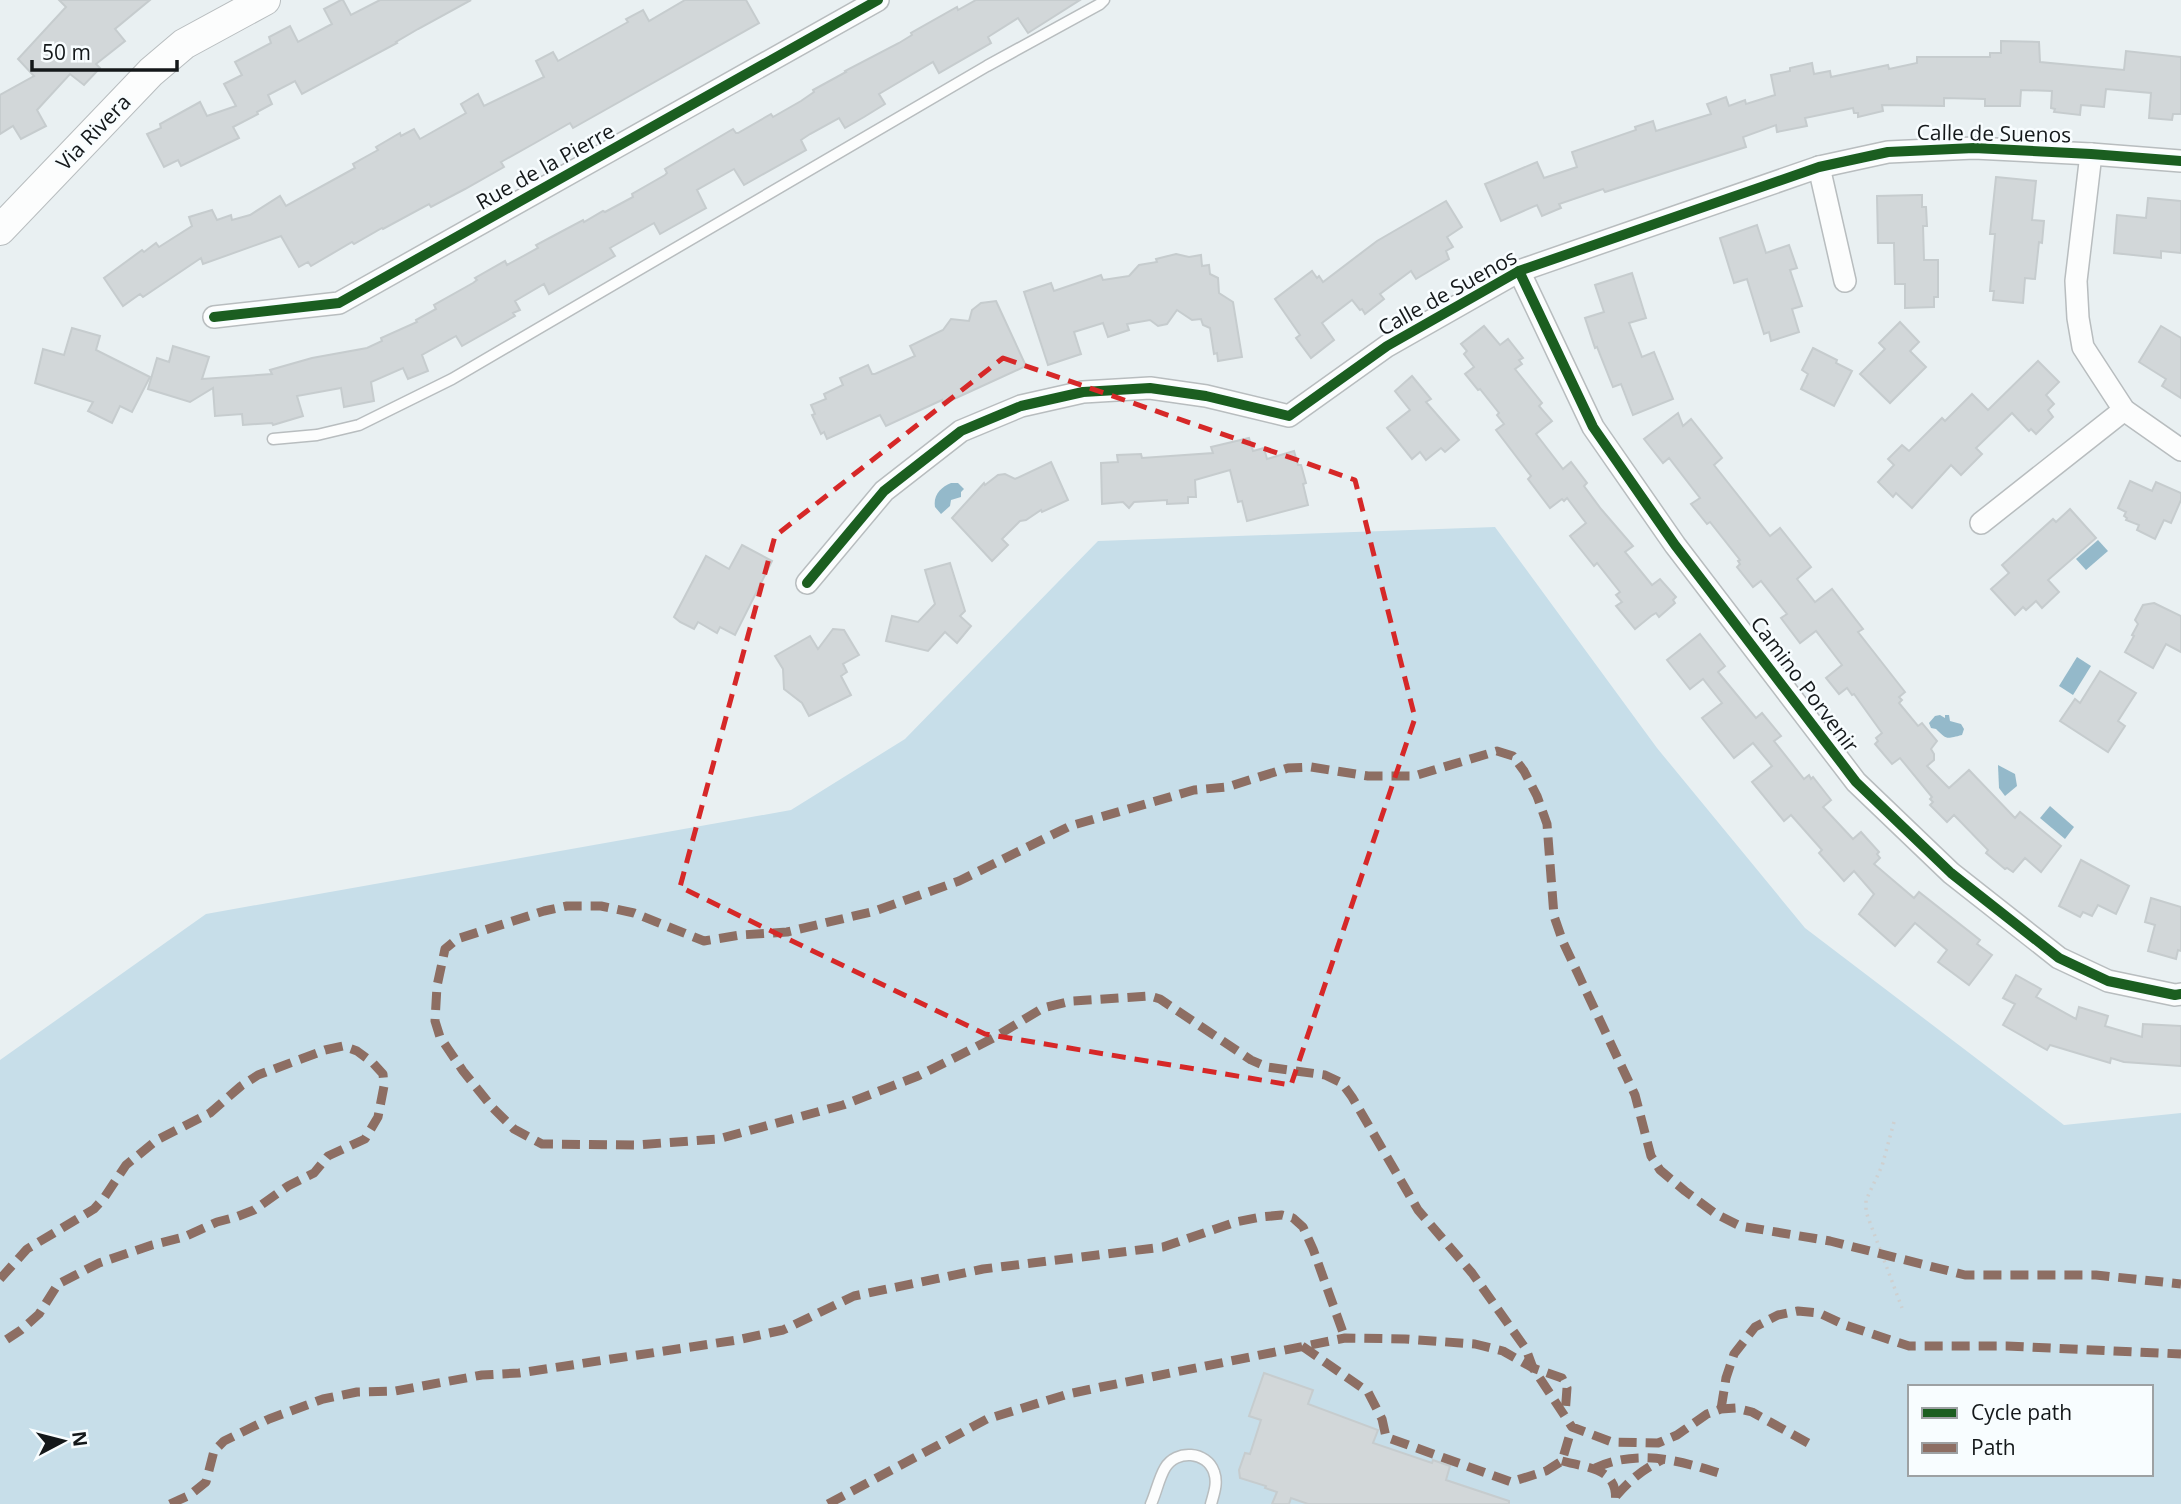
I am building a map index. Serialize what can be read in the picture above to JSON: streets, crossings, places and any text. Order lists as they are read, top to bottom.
{
  "streets": {
    "street": [
      "Via Rivera",
      "Calle de Suenos",
      "Rue de la Pierre",
      "Camino Porvenir"
    ]
  },
  "crossings": [
    ["Calle de Suenos", "Camino Porvenir"]
  ],
  "legend": ["Cycle path", "Path"],
  "scale_bar": "50 m",
  "north": "right"
}
